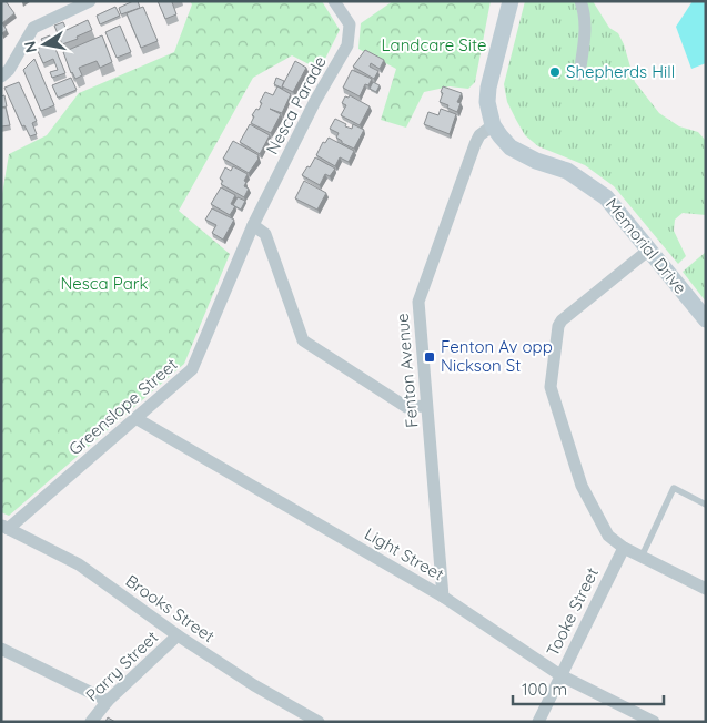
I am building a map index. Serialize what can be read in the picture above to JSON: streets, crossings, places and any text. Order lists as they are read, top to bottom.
{
  "streets": {
    "main road": ["Memorial Drive"],
    "street": [
      "Nesca Parade",
      "Fenton Avenue",
      "Greenslope Street",
      "Light Street",
      "Brooks Street",
      "Tooke Street",
      "Parry Street"
    ]
  },
  "crossings": [
    ["Nesca Parade", "Greenslope Street"],
    ["Memorial Drive", "Fenton Avenue"],
    ["Fenton Avenue", "Light Street"],
    ["Greenslope Street", "Light Street"],
    ["Greenslope Street", "Brooks Street"],
    ["Light Street", "Tooke Street"],
    ["Brooks Street", "Parry Street"]
  ],
  "parks": ["Landcare Site", "Nesca Park"],
  "places": {
    "other": ["Shepherds Hill"],
    "transit": ["Fenton Av opp Nickson St"]
  },
  "scale_bar": "100 m",
  "north": "left"
}
